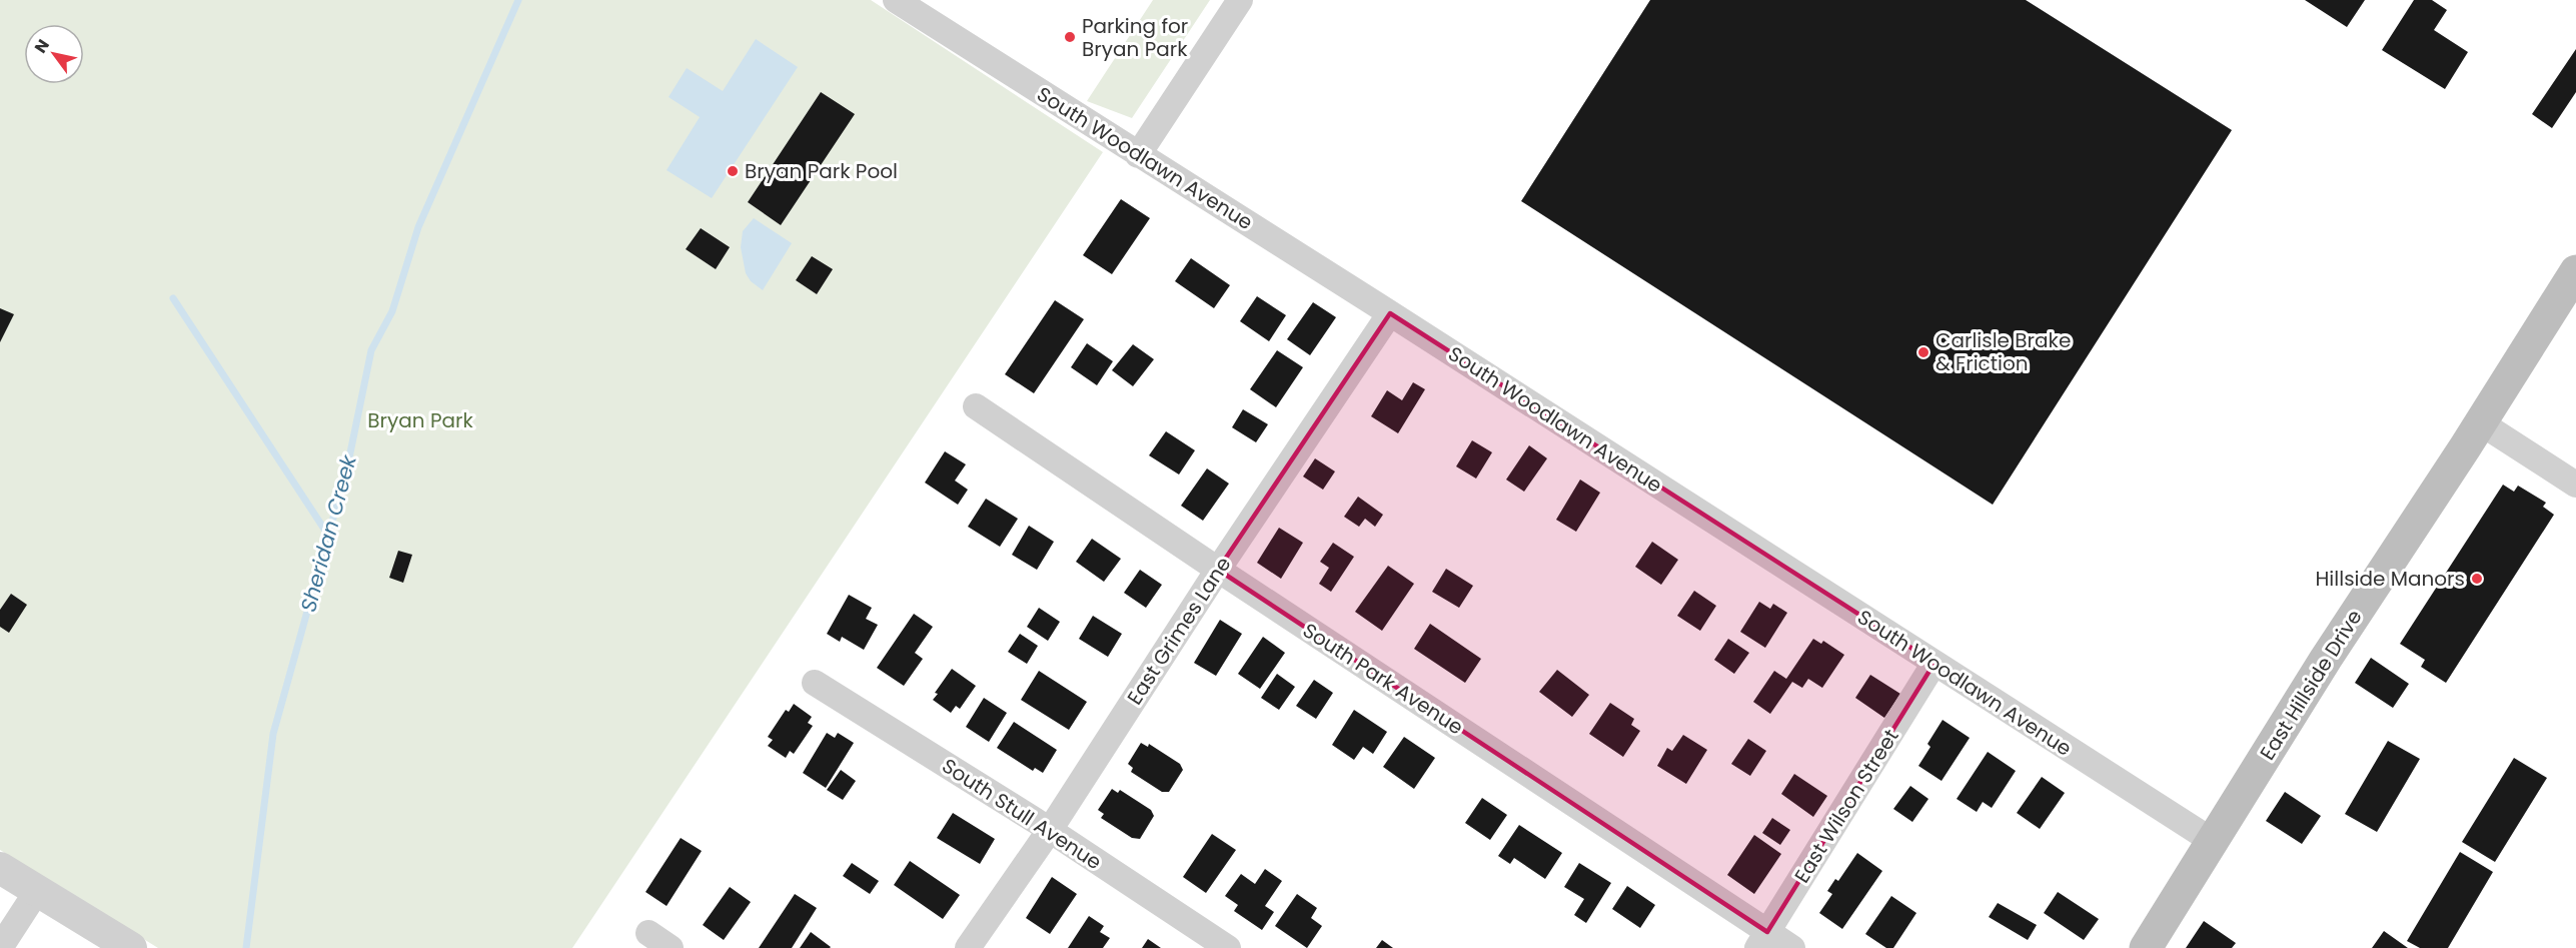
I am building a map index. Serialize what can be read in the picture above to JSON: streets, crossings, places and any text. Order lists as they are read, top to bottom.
{
  "streets": {
    "main road": ["East Hillside Drive"],
    "street": [
      "South Woodlawn Avenue",
      "East Grimes Lane",
      "South Park Avenue",
      "East Wilson Street",
      "South Stull Avenue"
    ]
  },
  "crossings": [
    ["South Woodlawn Avenue", "East Grimes Lane"],
    ["South Woodlawn Avenue", "East Hillside Drive"],
    ["South Woodlawn Avenue", "East Wilson Street"],
    ["East Grimes Lane", "South Park Avenue"],
    ["East Grimes Lane", "South Stull Avenue"],
    ["South Park Avenue", "East Wilson Street"]
  ],
  "water": ["Sheridan Creek"],
  "parks": ["Bryan Park"],
  "places": [
    "Parking for Bryan Park",
    "Bryan Park Pool",
    "Carlisle Brake & Friction",
    "Hillside Manors"
  ],
  "north": "top left"
}
